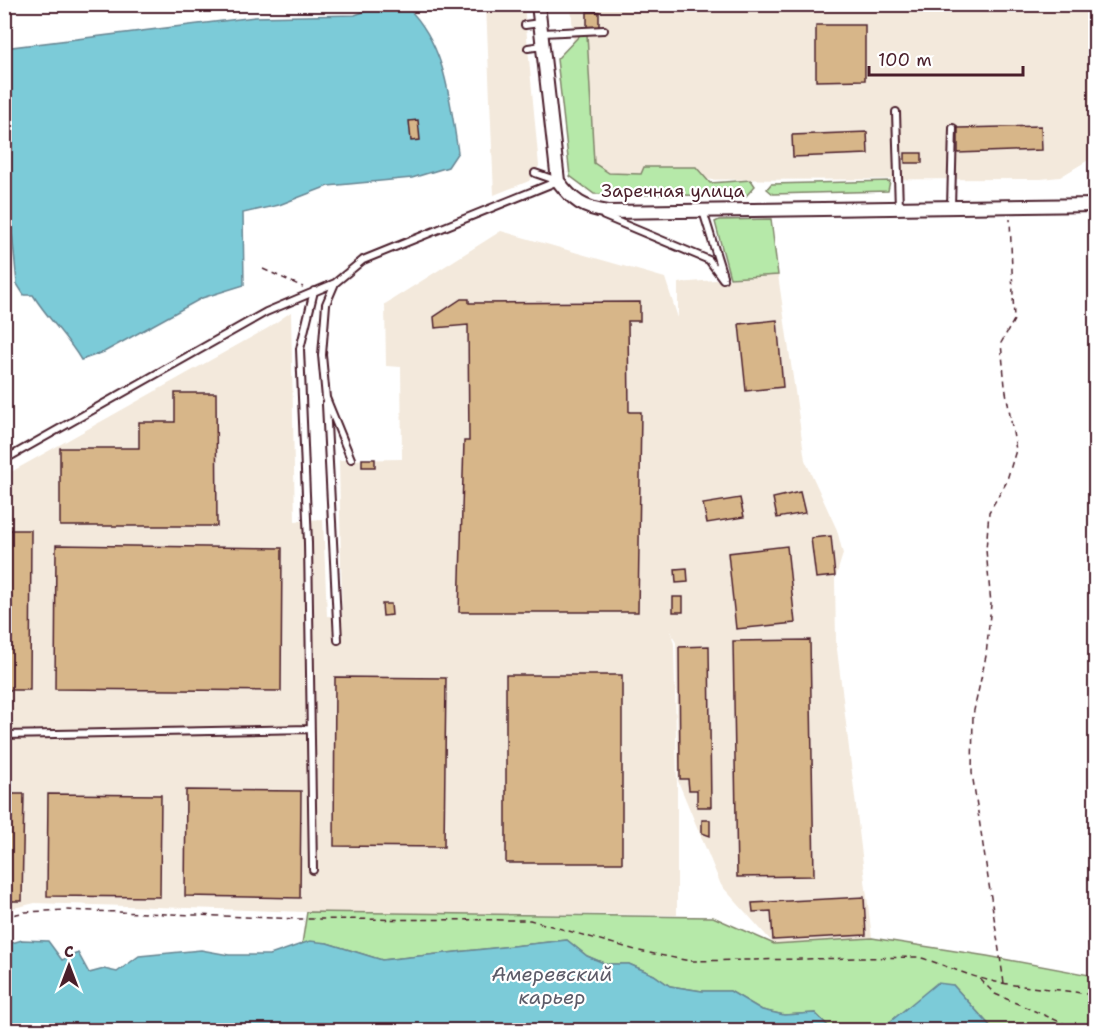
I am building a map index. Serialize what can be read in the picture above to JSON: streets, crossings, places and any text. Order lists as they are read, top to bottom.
{
  "streets": {
    "street": ["Заречная улица"]
  },
  "water": ["Амеревский карьер"],
  "scale_bar": "100 m",
  "north": "top"
}
